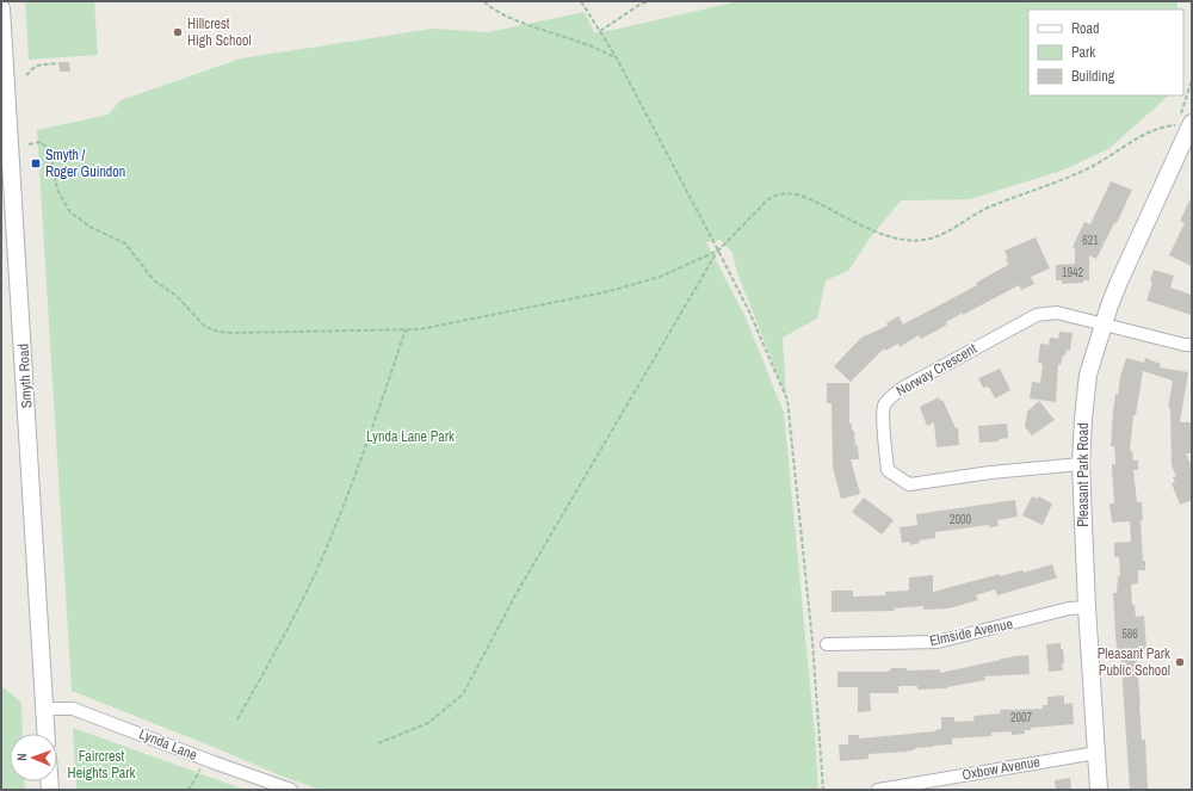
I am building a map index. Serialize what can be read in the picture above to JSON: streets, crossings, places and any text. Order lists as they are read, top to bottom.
{
  "streets": {
    "main road": ["Smyth Road", "Pleasant Park Road"],
    "street": [
      "Norway Crescent",
      "Elmside Avenue",
      "Lynda Lane",
      "Oxbow Avenue"
    ]
  },
  "crossings": [
    ["Norway Crescent", "Pleasant Park Road"],
    ["Smyth Road", "Lynda Lane"],
    ["Pleasant Park Road", "Elmside Avenue"],
    ["Pleasant Park Road", "Oxbow Avenue"]
  ],
  "parks": ["Lynda Lane Park", "Faircrest Heights Park"],
  "places": {
    "other": ["Hillcrest High School", "Pleasant Park Public School"],
    "transit": ["Smyth / Roger Guindon"]
  },
  "house_numbers": [
    "621",
    "1942",
    "2000",
    "586",
    "2007"
  ],
  "legend": ["Road", "Park", "Building"],
  "north": "left"
}
